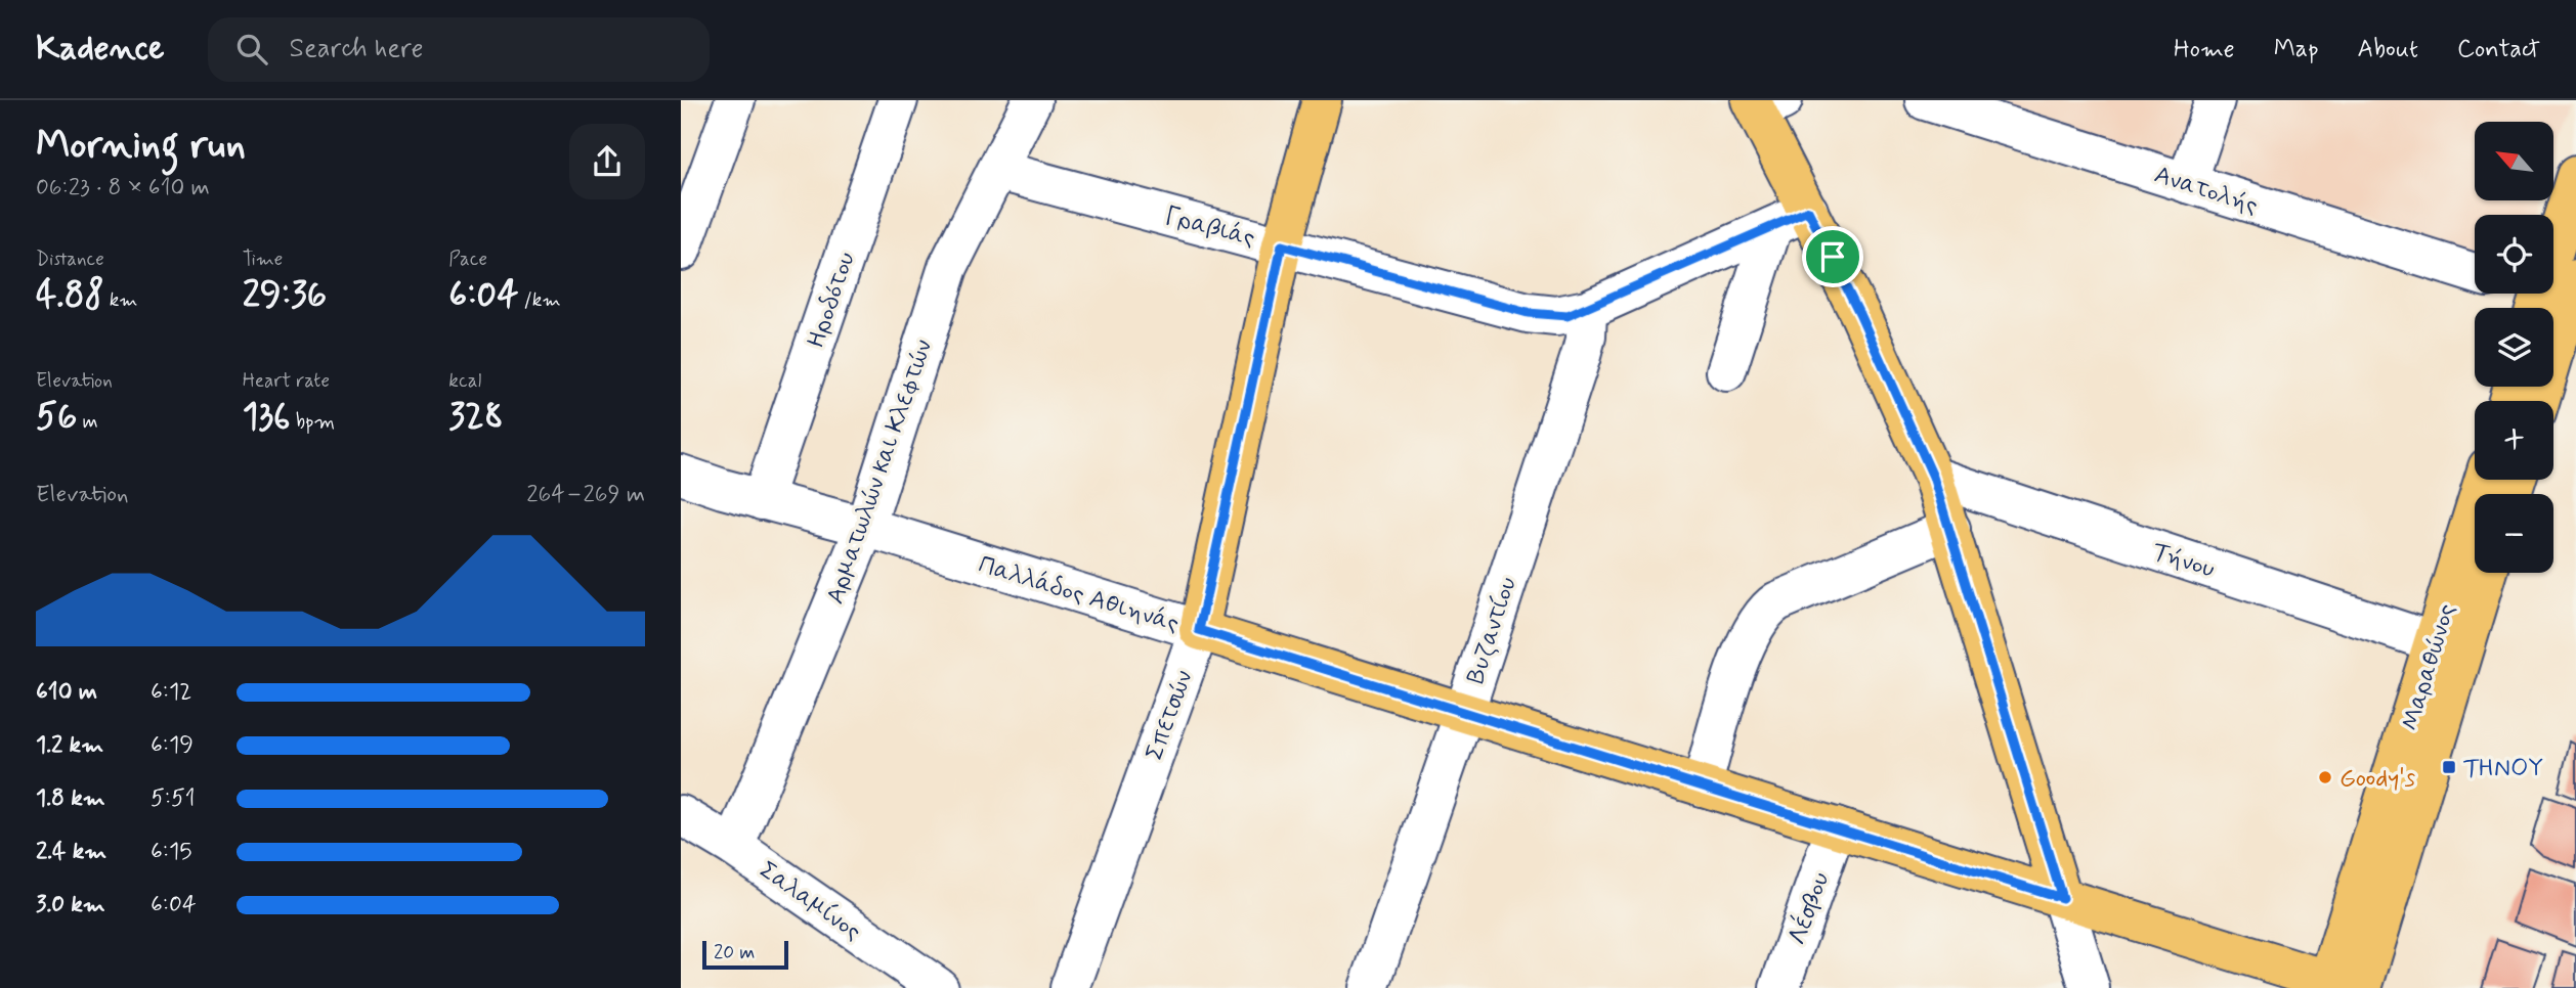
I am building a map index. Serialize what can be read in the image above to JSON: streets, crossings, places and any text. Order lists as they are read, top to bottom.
{
  "streets": {
    "main road": ["Παλλάδος Αθιηνάς", "Μαραθώνος", "Σπετσών"],
    "street": [
      "Ανατολής",
      "Γραβιάς",
      "Ηροδότου",
      "Αρματωλών και Κλεφτών",
      "Τήνου",
      "Βυζαντίου",
      "Σαλαμίνος",
      "Λέσβου"
    ]
  },
  "crossings": [
    ["Γραβιάς", "Αρματωλών και Κλεφτών"],
    ["Γραβιάς", "Βυζαντίου"],
    ["Γραβιάς", "Σπετσών"],
    ["Ηροδότου", "Παλλάδος Αθιηνάς"],
    ["Αρματωλών και Κλεφτών", "Παλλάδος Αθιηνάς"],
    ["Αρματωλών και Κλεφτών", "Σαλαμίνος"],
    ["Τήνου", "Μαραθώνος"],
    ["Παλλάδος Αθιηνάς", "Βυζαντίου"],
    ["Παλλάδος Αθιηνάς", "Μαραθώνος"],
    ["Παλλάδος Αθιηνάς", "Σπετσών"],
    ["Παλλάδος Αθιηνάς", "Λέσβου"]
  ],
  "places": {
    "transit": ["ΤΗΝΟΥ"],
    "other": ["Goody's"]
  },
  "scale_bar": "20 m",
  "north": "top left",
  "page": {
    "header": "Kadence",
    "search": "Search here",
    "nav": [
      "Home",
      "Map",
      "About",
      "Contact"
    ],
    "heading": ["Morning run", "06:23 · 8 × 610 m"],
    "map_buttons": ["+", "−"],
    "stats": [
      ["Distance", "4.88 km"],
      ["Time", "29:36"],
      ["Pace", "6:04 /km"],
      ["Elevation", "56 m"],
      ["Heart rate", "136 bpm"],
      ["kcal", "328"]
    ],
    "chart": ["Elevation", "264–269 m"],
    "list": [
      {
        "name": "610 m",
        "note": "6:12"
      },
      {
        "name": "1.2 km",
        "note": "6:19"
      },
      {
        "name": "1.8 km",
        "note": "5:51"
      },
      {
        "name": "2.4 km",
        "note": "6:15"
      },
      {
        "name": "3.0 km",
        "note": "6:04"
      }
    ],
    "scale": "20 m"
  }
}
